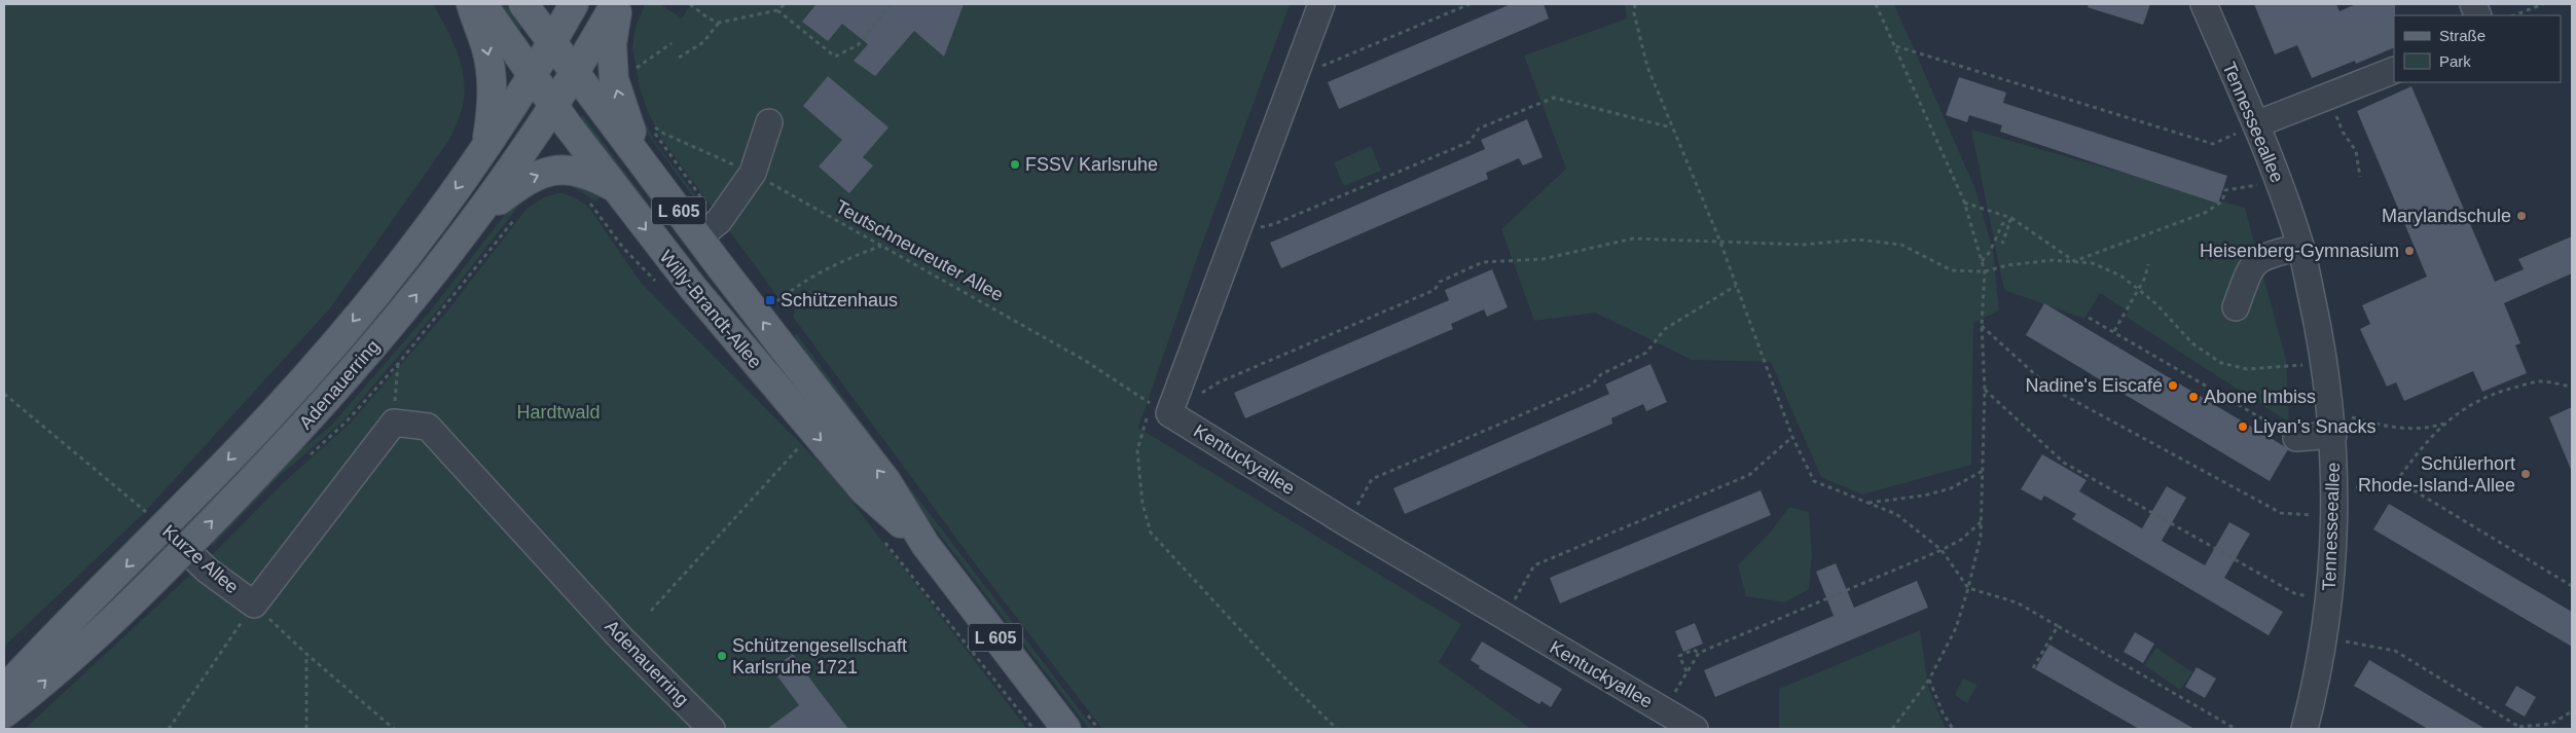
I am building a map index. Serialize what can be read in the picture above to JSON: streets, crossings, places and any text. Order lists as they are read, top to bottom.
{
  "streets": {
    "main road": ["L 605", "Willy-Brandt-Allee", "Adenauerring"],
    "street": ["Tennesseeallee", "Kentuckyallee", "Kurze Allee"],
    "path": ["Teutschneureuter Allee"]
  },
  "crossings": [
    ["Teutschneureuter Allee", "Kentuckyallee"],
    ["Willy-Brandt-Allee", "Adenauerring"],
    ["Adenauerring", "Kurze Allee"]
  ],
  "parks": ["Hardtwald"],
  "places": {
    "other": [
      "FSSV Karlsruhe",
      "Marylandschule",
      "Heisenberg-Gymnasium",
      "Nadine's Eiscafé",
      "Abone Imbiss",
      "Liyan's Snacks",
      "Schülerhort Rhode-Island-Allee",
      "Schützengesellschaft Karlsruhe 1721"
    ],
    "transit": ["Schützenhaus"]
  },
  "legend": ["Straße", "Park"]
}
